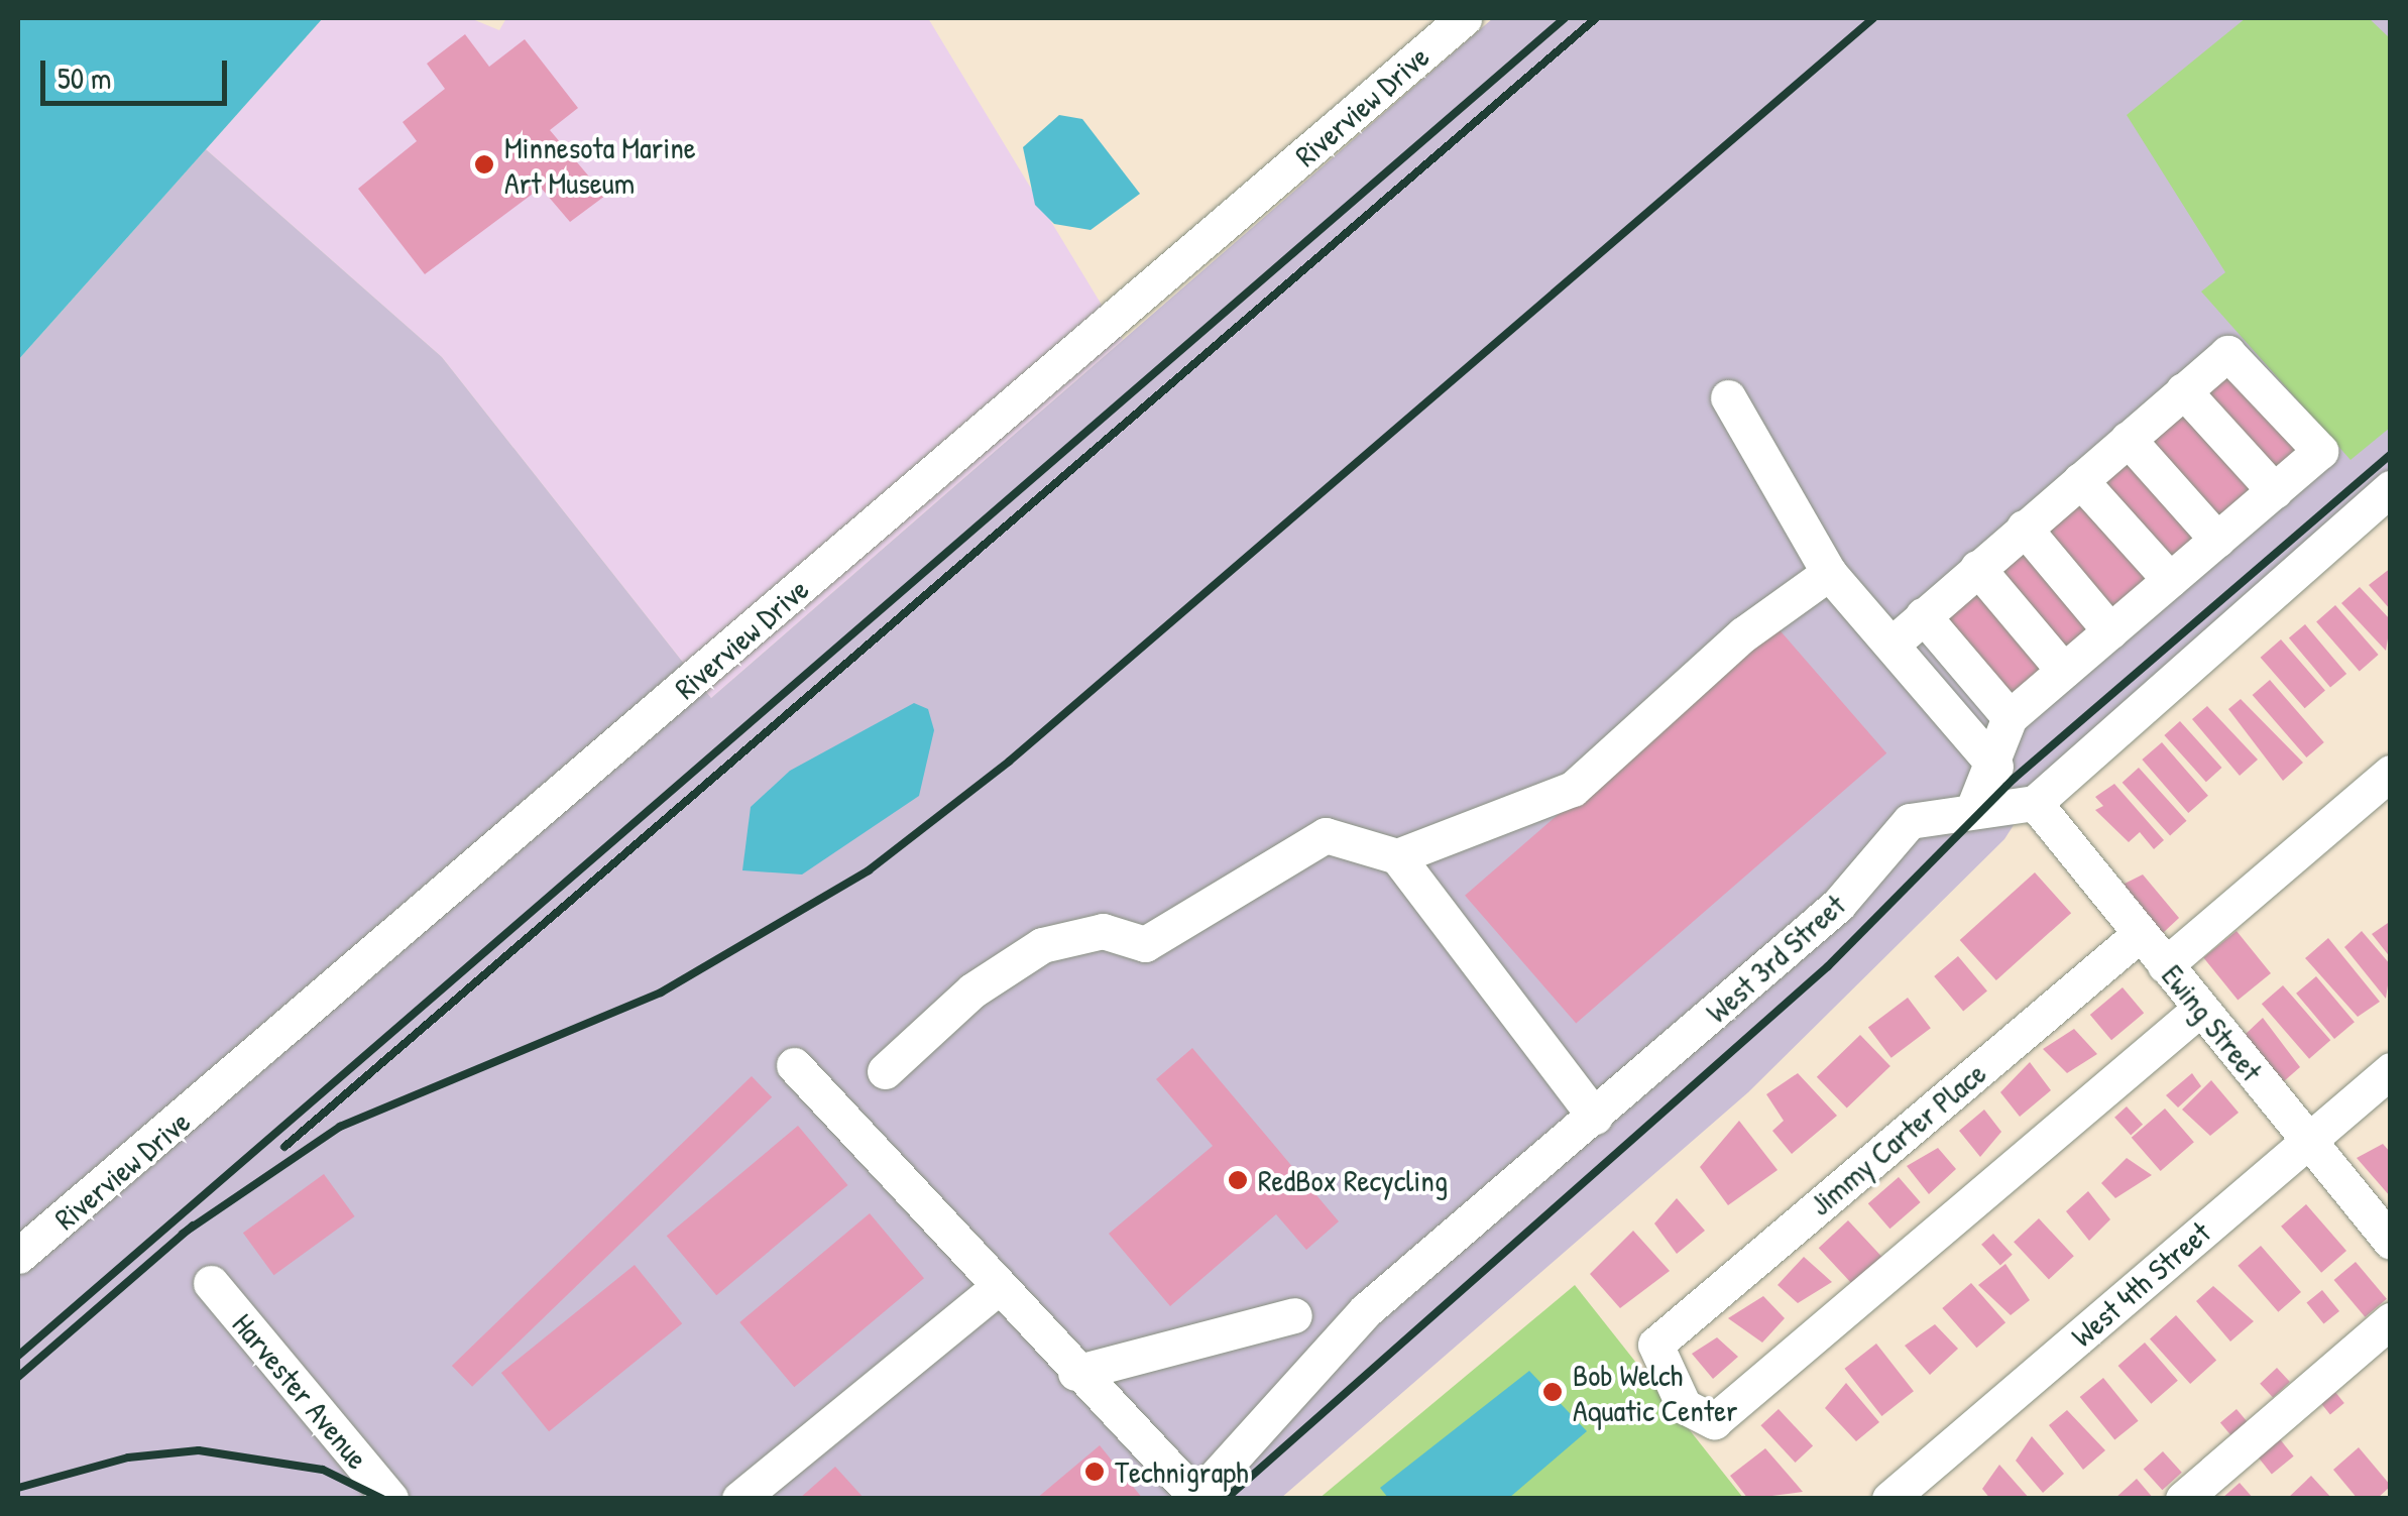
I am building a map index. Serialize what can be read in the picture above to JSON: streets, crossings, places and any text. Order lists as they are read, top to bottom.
{
  "streets": {
    "street": [
      "Riverview Drive",
      "West 3rd Street",
      "Ewing Street",
      "Jimmy Carter Place",
      "West 4th Street",
      "Harvester Avenue"
    ]
  },
  "crossings": [
    ["West 3rd Street", "Ewing Street"],
    ["Ewing Street", "Jimmy Carter Place"],
    ["Ewing Street", "West 4th Street"]
  ],
  "places": [
    "Minnesota Marine Art Museum",
    "RedBox Recycling",
    "Bob Welch Aquatic Center",
    "Technigraph"
  ],
  "scale_bar": "50 m"
}
